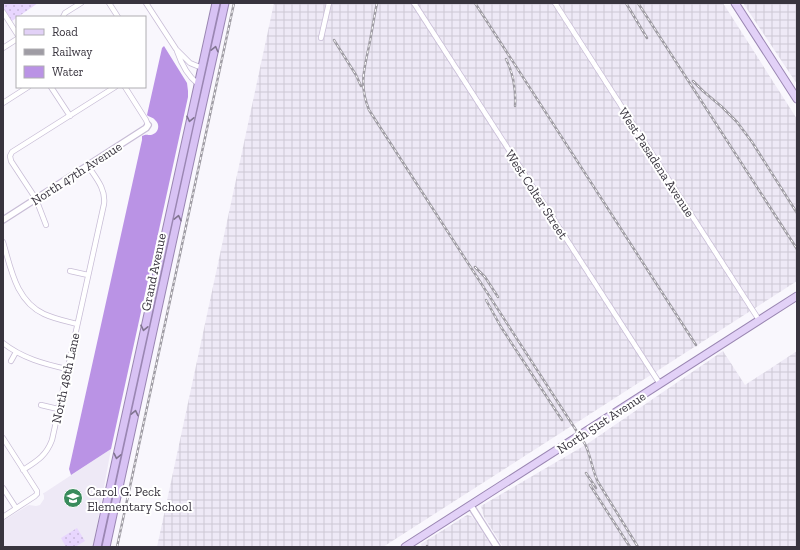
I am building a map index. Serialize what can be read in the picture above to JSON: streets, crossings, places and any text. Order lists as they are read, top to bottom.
{
  "streets": {
    "highway": ["Grand Avenue"],
    "main road": ["North 51st Avenue"],
    "street": [
      "West Pasadena Avenue",
      "North 47th Avenue",
      "West Colter Street",
      "North 48th Lane"
    ]
  },
  "crossings": [
    ["West Pasadena Avenue", "North 51st Avenue"],
    ["North 47th Avenue", "North 48th Lane"],
    ["West Colter Street", "North 51st Avenue"]
  ],
  "places": {
    "school or university": ["Carol G. Peck Elementary School"]
  },
  "legend": ["Road", "Railway", "Water"]
}
